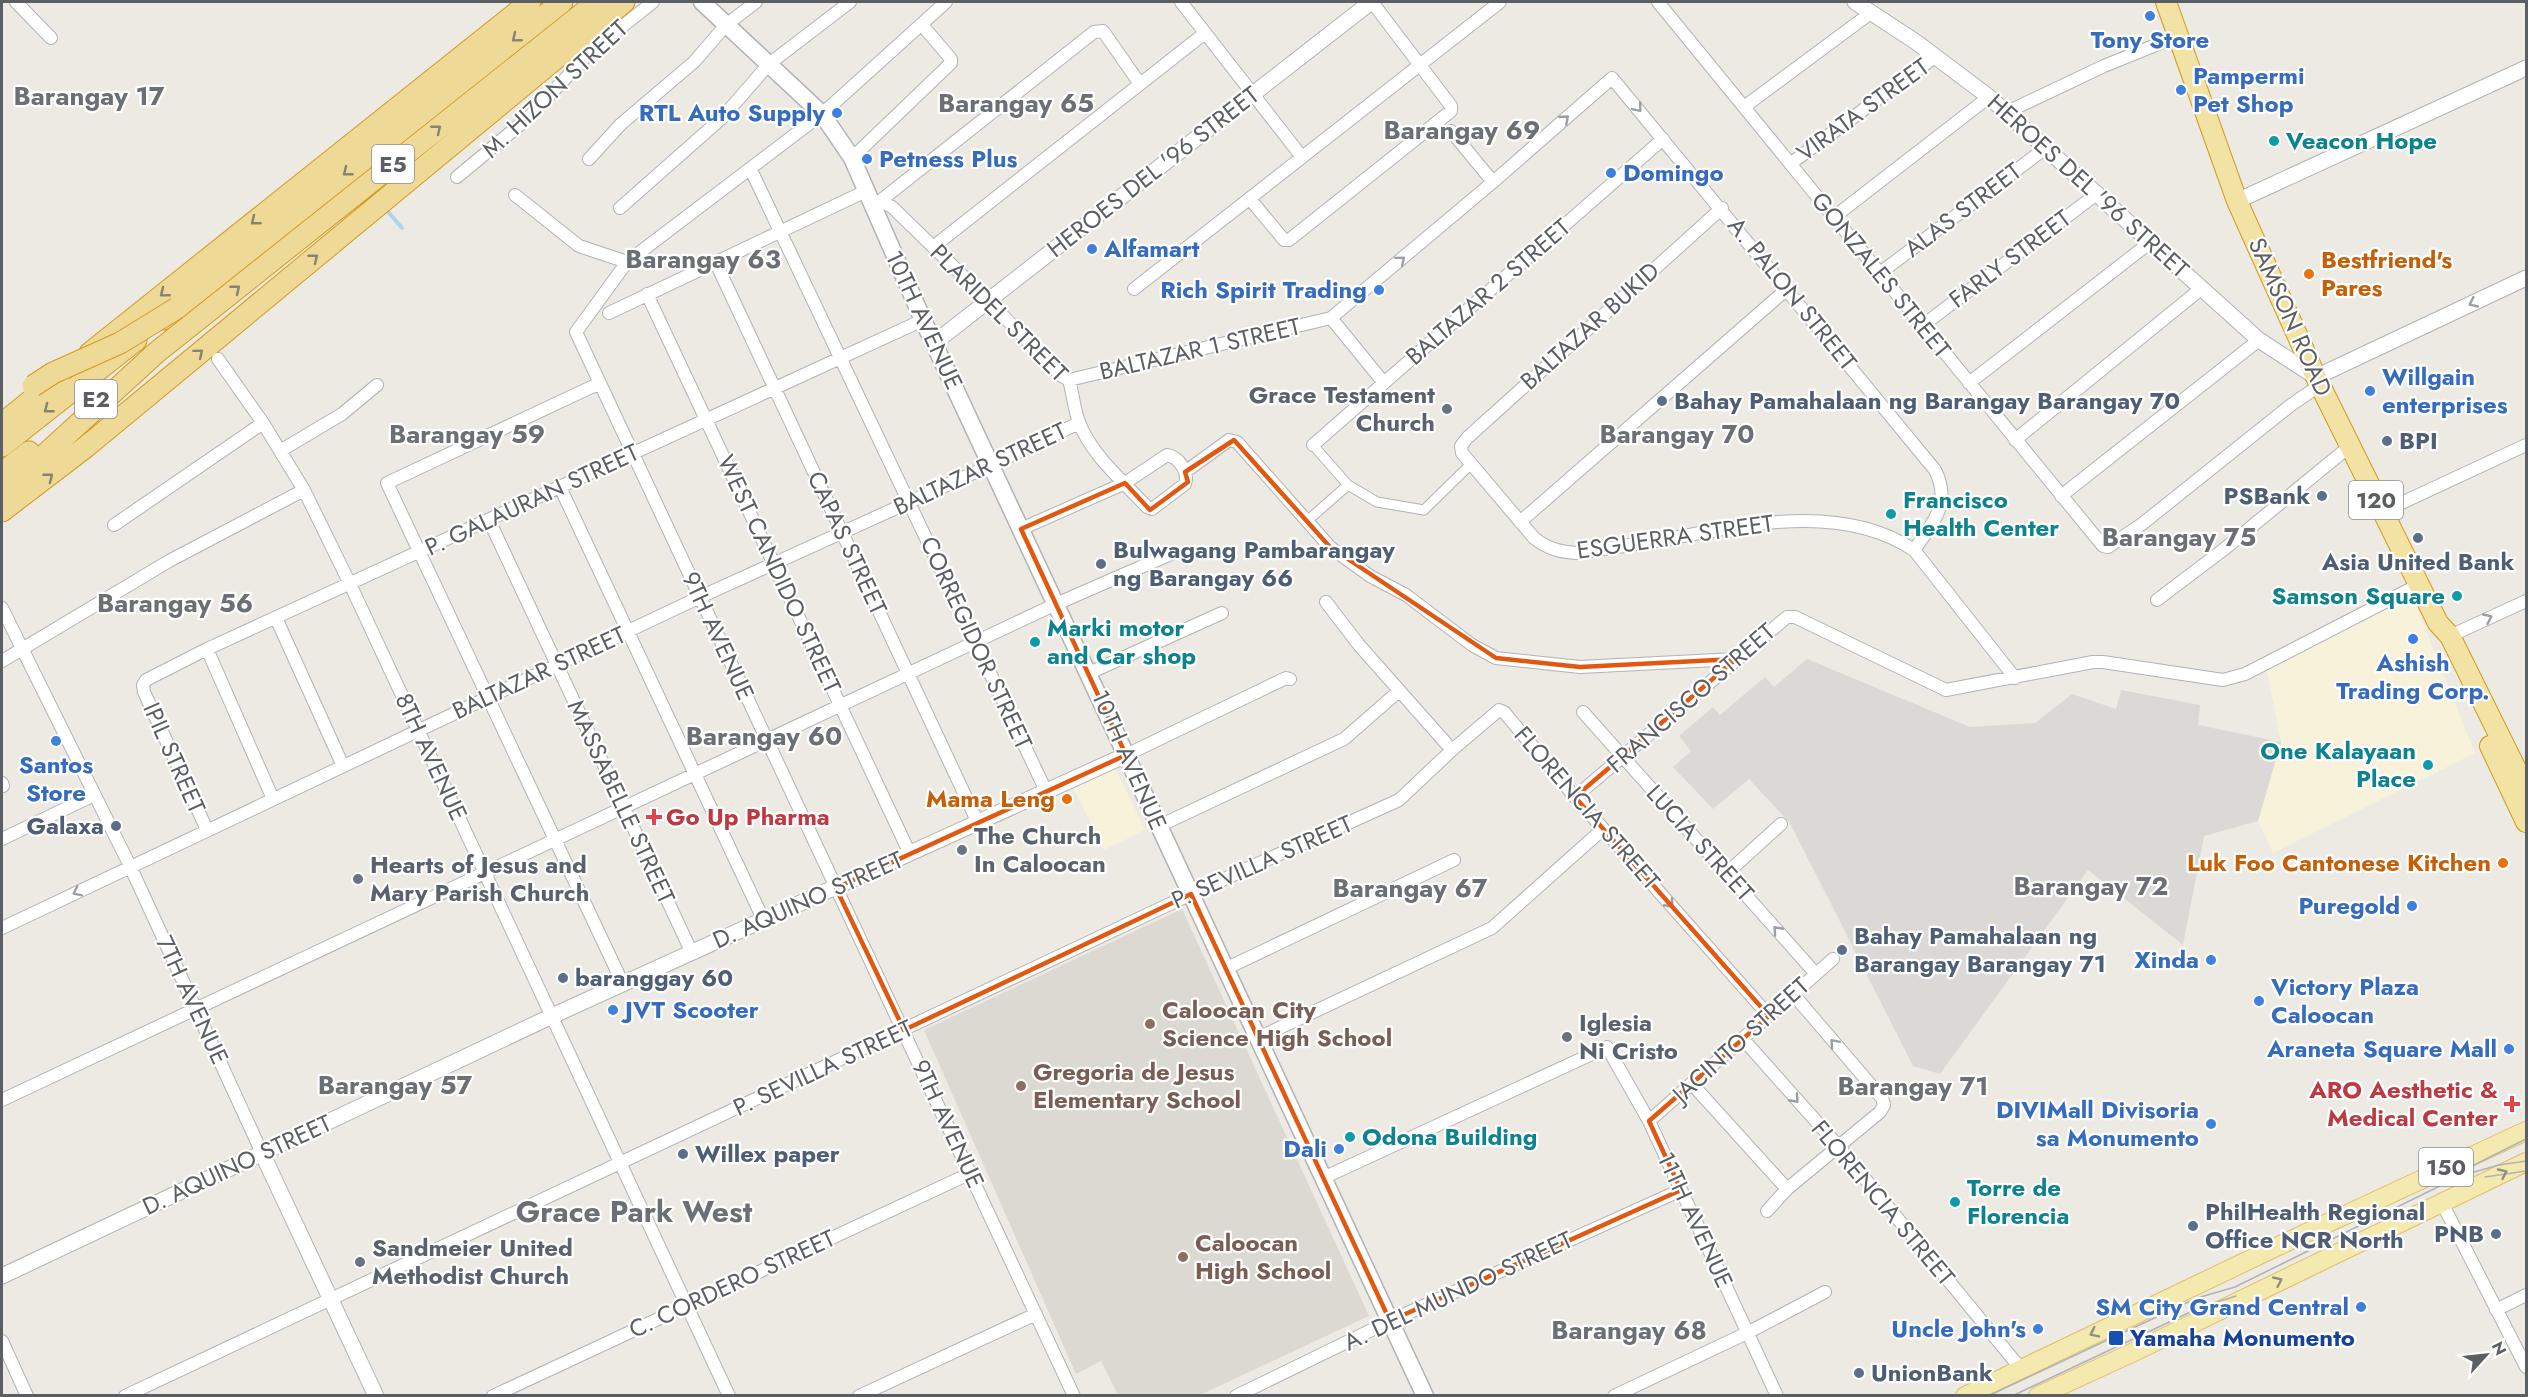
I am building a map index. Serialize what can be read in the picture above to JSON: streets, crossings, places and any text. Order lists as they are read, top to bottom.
{
  "streets": {
    "highway": [
      "E5",
      "SAMSON ROAD",
      "E2",
      "120"
    ],
    "main road": ["10TH AVENUE", "150"],
    "street": [
      "M. HIZON STREET",
      "VIRATA STREET",
      "HEROES DEL '96 STREET",
      "ALAS STREET",
      "FARLY STREET",
      "GONZALES STREET",
      "BALTAZAR 2 STREET",
      "A. PALON STREET",
      "PLARIDEL STREET",
      "BALTAZAR BUKID",
      "BALTAZAR 1 STREET",
      "BALTAZAR STREET",
      "P. GALAURAN STREET",
      "ESGUERRA STREET",
      "CAPAS STREET",
      "WEST CANDIDO STREET",
      "9TH AVENUE",
      "CORREGIDOR STREET",
      "FRANCISCO STREET",
      "8TH AVENUE",
      "IPIL STREET",
      "MASSABELLE STREET",
      "FLORENCIA STREET",
      "LUCIA STREET",
      "P. SEVILLA STREET",
      "D. AQUINO STREET",
      "7TH AVENUE",
      "JACINTO STREET",
      "11TH AVENUE",
      "C. CORDERO STREET",
      "A. DEL MUNDO STREET"
    ]
  },
  "crossings": [
    ["VIRATA STREET", "HEROES DEL '96 STREET"],
    ["VIRATA STREET", "GONZALES STREET"],
    ["E5", "E2"],
    ["HEROES DEL '96 STREET", "ALAS STREET"],
    ["HEROES DEL '96 STREET", "FARLY STREET"],
    ["HEROES DEL '96 STREET", "GONZALES STREET"],
    ["HEROES DEL '96 STREET", "PLARIDEL STREET"],
    ["HEROES DEL '96 STREET", "SAMSON ROAD"],
    ["HEROES DEL '96 STREET", "10TH AVENUE"],
    ["ALAS STREET", "GONZALES STREET"],
    ["FARLY STREET", "GONZALES STREET"],
    ["GONZALES STREET", "SAMSON ROAD"],
    ["BALTAZAR 2 STREET", "A. PALON STREET"],
    ["A. PALON STREET", "BALTAZAR BUKID"],
    ["A. PALON STREET", "BALTAZAR 1 STREET"],
    ["A. PALON STREET", "ESGUERRA STREET"],
    ["PLARIDEL STREET", "10TH AVENUE"],
    ["PLARIDEL STREET", "BALTAZAR 1 STREET"],
    ["PLARIDEL STREET", "BALTAZAR STREET"],
    ["SAMSON ROAD", "FRANCISCO STREET"],
    ["10TH AVENUE", "BALTAZAR STREET"],
    ["10TH AVENUE", "P. GALAURAN STREET"],
    ["10TH AVENUE", "P. SEVILLA STREET"],
    ["10TH AVENUE", "D. AQUINO STREET"],
    ["10TH AVENUE", "11TH AVENUE"],
    ["10TH AVENUE", "A. DEL MUNDO STREET"],
    ["BALTAZAR BUKID", "ESGUERRA STREET"],
    ["BALTAZAR STREET", "CAPAS STREET"],
    ["BALTAZAR STREET", "WEST CANDIDO STREET"],
    ["BALTAZAR STREET", "9TH AVENUE"],
    ["BALTAZAR STREET", "CORREGIDOR STREET"],
    ["BALTAZAR STREET", "8TH AVENUE"],
    ["BALTAZAR STREET", "IPIL STREET"],
    ["BALTAZAR STREET", "MASSABELLE STREET"],
    ["BALTAZAR STREET", "7TH AVENUE"],
    ["P. GALAURAN STREET", "CAPAS STREET"],
    ["P. GALAURAN STREET", "WEST CANDIDO STREET"],
    ["P. GALAURAN STREET", "9TH AVENUE"],
    ["P. GALAURAN STREET", "CORREGIDOR STREET"],
    ["P. GALAURAN STREET", "8TH AVENUE"],
    ["P. GALAURAN STREET", "IPIL STREET"],
    ["P. GALAURAN STREET", "MASSABELLE STREET"],
    ["ESGUERRA STREET", "FRANCISCO STREET"],
    ["CAPAS STREET", "D. AQUINO STREET"],
    ["WEST CANDIDO STREET", "D. AQUINO STREET"],
    ["9TH AVENUE", "P. SEVILLA STREET"],
    ["9TH AVENUE", "D. AQUINO STREET"],
    ["9TH AVENUE", "C. CORDERO STREET"],
    ["CORREGIDOR STREET", "D. AQUINO STREET"],
    ["FRANCISCO STREET", "FLORENCIA STREET"],
    ["FRANCISCO STREET", "LUCIA STREET"],
    ["8TH AVENUE", "P. SEVILLA STREET"],
    ["8TH AVENUE", "D. AQUINO STREET"],
    ["8TH AVENUE", "C. CORDERO STREET"],
    ["MASSABELLE STREET", "D. AQUINO STREET"],
    ["FLORENCIA STREET", "P. SEVILLA STREET"],
    ["FLORENCIA STREET", "JACINTO STREET"],
    ["FLORENCIA STREET", "150"],
    ["LUCIA STREET", "JACINTO STREET"],
    ["P. SEVILLA STREET", "7TH AVENUE"],
    ["D. AQUINO STREET", "7TH AVENUE"],
    ["JACINTO STREET", "11TH AVENUE"],
    ["11TH AVENUE", "A. DEL MUNDO STREET"]
  ],
  "one_way": ["BALTAZAR 1 STREET", "LUCIA STREET"],
  "districts": [
    "Barangay 17",
    "Barangay 65",
    "Barangay 69",
    "Barangay 63",
    "Barangay 59",
    "Barangay 70",
    "Barangay 75",
    "Barangay 56",
    "Barangay 60",
    "Barangay 72",
    "Barangay 67",
    "Barangay 57",
    "Barangay 71",
    "Grace Park West",
    "Barangay 68"
  ],
  "places": {
    "other": [
      "Tony Store",
      "Pampermi Pet Shop",
      "RTL Auto Supply",
      "Veacon Hope",
      "Petness Plus",
      "Domingo",
      "Alfamart",
      "Bestfriend's Pares",
      "Rich Spirit Trading",
      "Willgain enterprises",
      "Bahay Pamahalaan ng Barangay Barangay 70",
      "Grace Testament Church",
      "BPI",
      "PSBank",
      "Francisco Health Center",
      "Asia United Bank",
      "Bulwagang Pambarangay ng Barangay 66",
      "Samson Square",
      "Ashish Trading Corp.",
      "Marki motor and Car shop",
      "Santos Store",
      "One Kalayaan Place",
      "Mama Leng",
      "Galaxa",
      "The Church In Caloocan",
      "Luk Foo Cantonese Kitchen",
      "Hearts of Jesus and Mary Parish Church",
      "Puregold",
      "Bahay Pamahalaan ng Barangay Barangay 71",
      "Xinda",
      "baranggay 60",
      "Victory Plaza Caloocan",
      "JVT Scooter",
      "Caloocan City Science High School",
      "Iglesia Ni Cristo",
      "Araneta Square Mall",
      "Gregoria de Jesus Elementary School",
      "DIVIMall Divisoria sa Monumento",
      "Odona Building",
      "Dali",
      "Willex paper",
      "Torre de Florencia",
      "PhilHealth Regional Office NCR North",
      "PNB",
      "Caloocan High School",
      "Sandmeier United Methodist Church",
      "SM City Grand Central",
      "Uncle John's",
      "UnionBank"
    ],
    "health": ["Go Up Pharma", "ARO Aesthetic & Medical Center"],
    "transit": ["Yamaha Monumento"]
  },
  "north": "top right"
}
